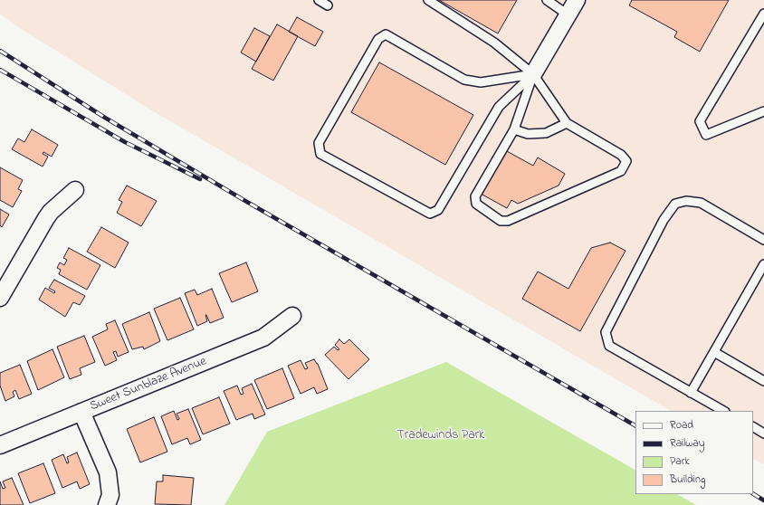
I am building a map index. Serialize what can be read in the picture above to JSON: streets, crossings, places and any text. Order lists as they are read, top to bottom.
{
  "streets": {
    "street": ["Sweet Sunblaze Avenue"]
  },
  "parks": ["Tradewinds Park"],
  "legend": [
    "Road",
    "Railway",
    "Park",
    "Building"
  ]
}
